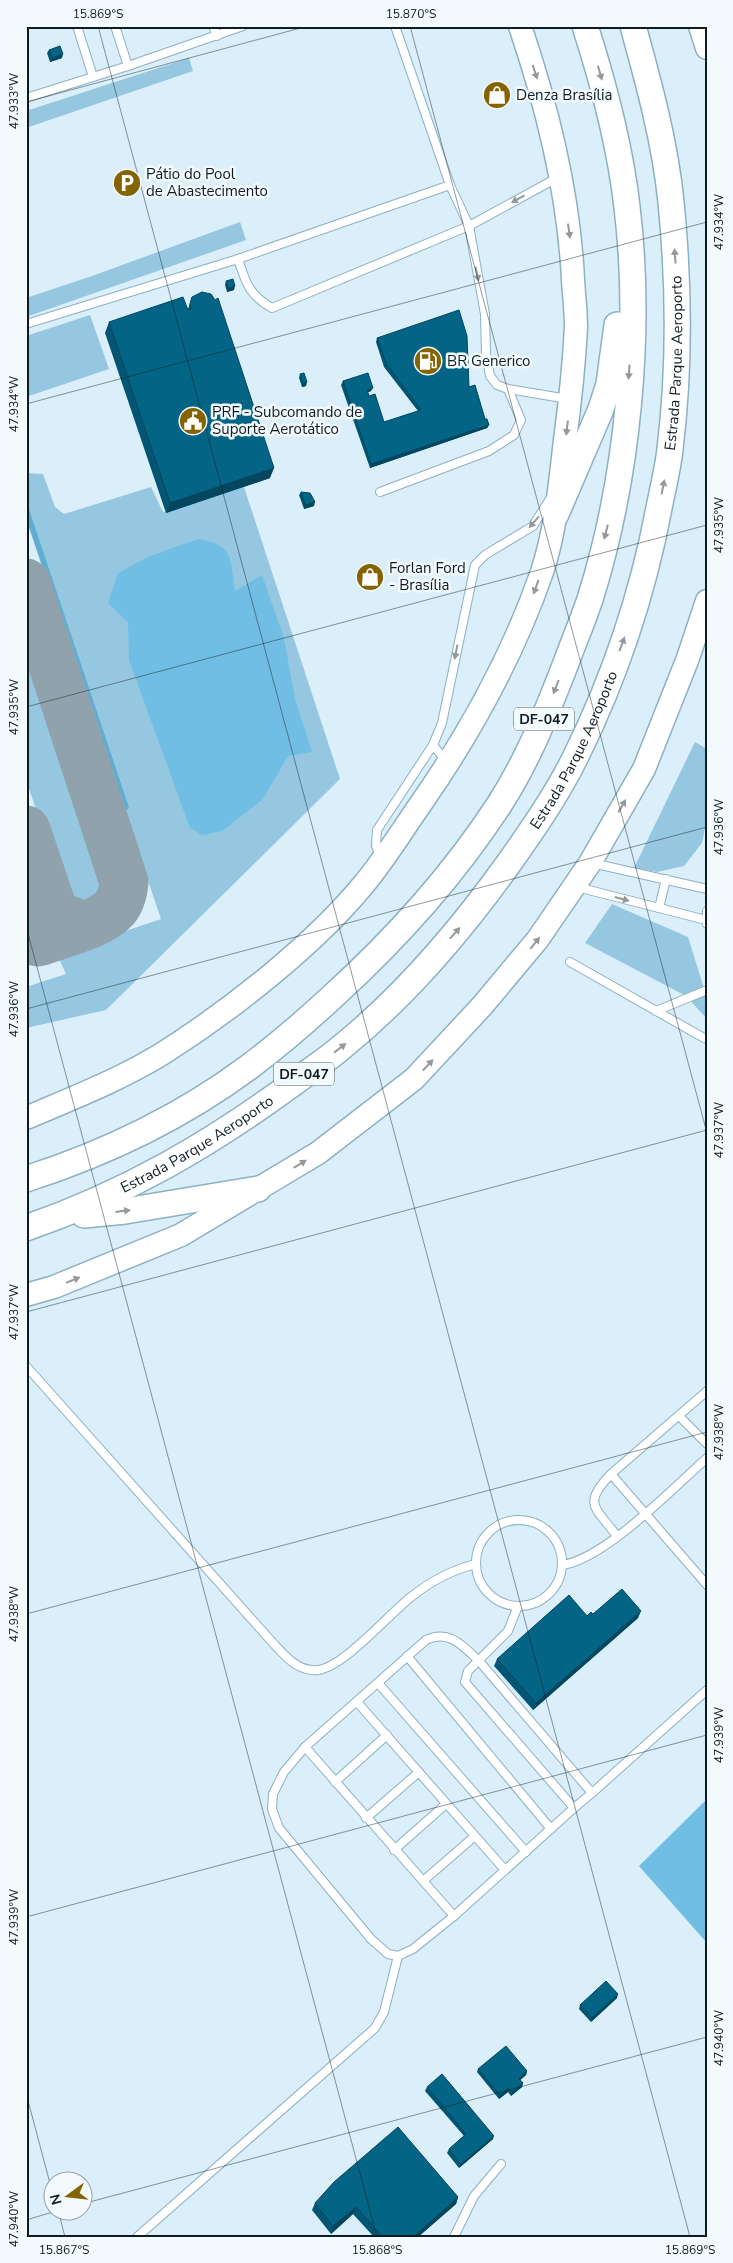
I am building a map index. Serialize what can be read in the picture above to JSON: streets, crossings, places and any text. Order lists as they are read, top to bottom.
{
  "streets": {
    "main road": ["Estrada Parque Aeroporto", "DF-047"]
  },
  "places": {
    "shop": ["Denza Brasília", "Forlan Ford - Brasília"],
    "parking": ["Pátio do Pool de Abastecimento"],
    "fuel station": ["BR Generico"],
    "public building": ["PRF - Subcomando de Suporte Aerotático"]
  },
  "north": "left",
  "coordinates": [
    "15.869°S",
    "15.870°S",
    "47.933°W",
    "47.934°W",
    "47.935°W",
    "47.936°W",
    "47.937°W",
    "47.938°W",
    "47.939°W",
    "47.940°W",
    "15.867°S",
    "15.868°S"
  ]
}
